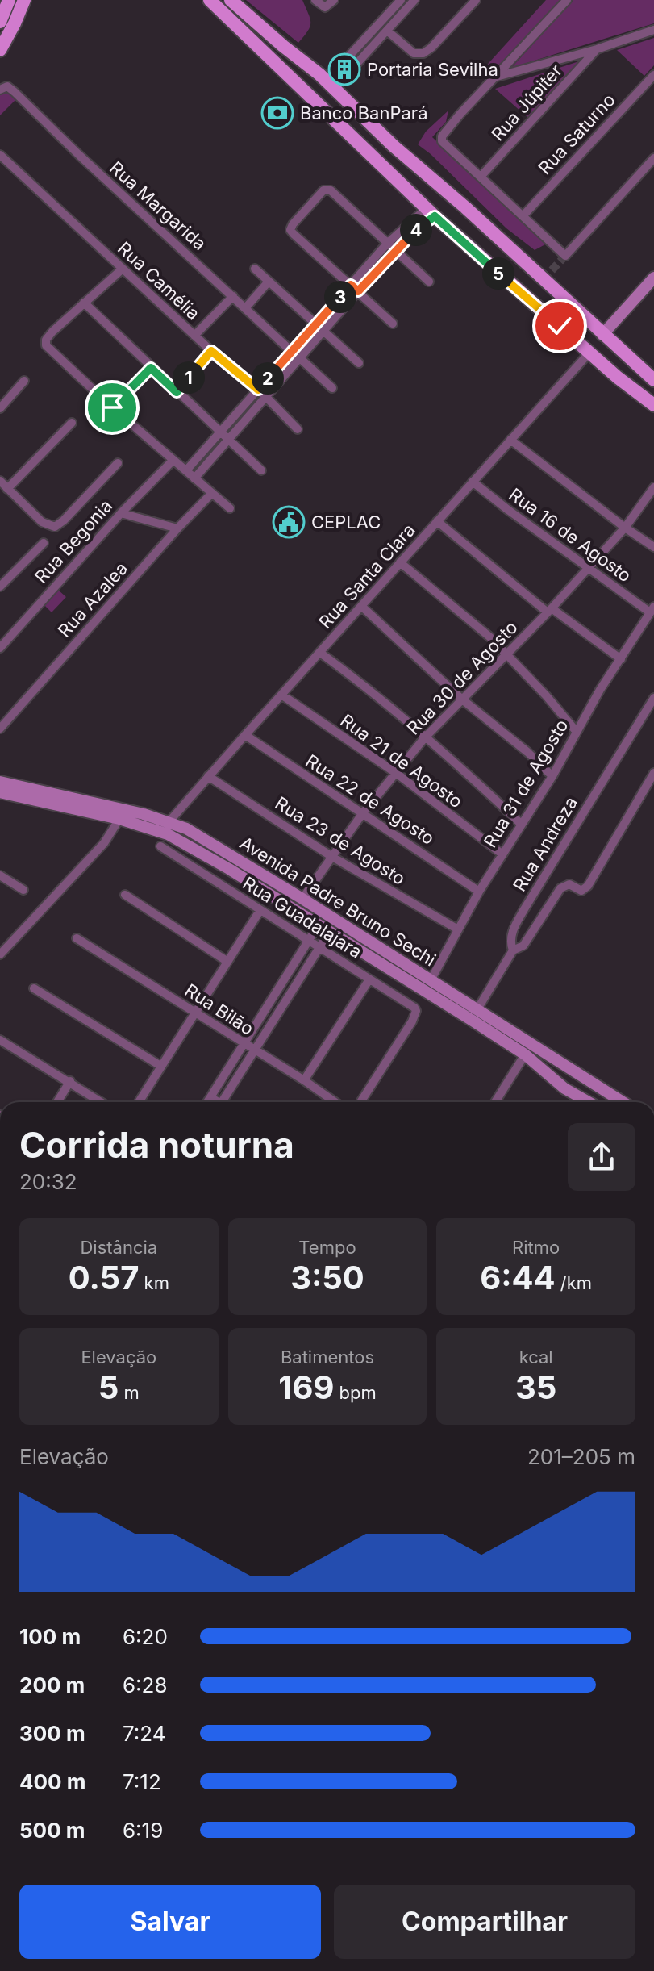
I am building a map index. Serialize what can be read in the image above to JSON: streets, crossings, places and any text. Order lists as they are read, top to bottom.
{
  "streets": {
    "main road": ["Avenida Padre Bruno Sechi"],
    "street": [
      "Rua Júpiter",
      "Rua Saturno",
      "Rua Margarida",
      "Rua Camélia",
      "Rua 16 de Agosto",
      "Rua Begonia",
      "Rua Santa Clara",
      "Rua Azalea",
      "Rua 30 de Agosto",
      "Rua 21 de Agosto",
      "Rua 31 de Agosto",
      "Rua 22 de Agosto",
      "Rua 23 de Agosto",
      "Rua Andreza",
      "Rua Guadalajara",
      "Rua Bilão"
    ]
  },
  "crossings": [
    ["Rua 16 de Agosto", "Rua Santa Clara"],
    ["Rua 16 de Agosto", "Rua 30 de Agosto"],
    ["Rua 16 de Agosto", "Rua 31 de Agosto"],
    ["Rua Santa Clara", "Rua 21 de Agosto"],
    ["Rua Santa Clara", "Rua 22 de Agosto"],
    ["Rua Santa Clara", "Rua 23 de Agosto"],
    ["Rua Santa Clara", "Avenida Padre Bruno Sechi"],
    ["Rua 30 de Agosto", "Rua 21 de Agosto"],
    ["Rua 30 de Agosto", "Rua 22 de Agosto"],
    ["Rua 30 de Agosto", "Rua 23 de Agosto"],
    ["Rua 30 de Agosto", "Avenida Padre Bruno Sechi"],
    ["Rua 21 de Agosto", "Rua 31 de Agosto"],
    ["Rua 31 de Agosto", "Rua 22 de Agosto"],
    ["Rua 31 de Agosto", "Rua 23 de Agosto"],
    ["Rua 31 de Agosto", "Avenida Padre Bruno Sechi"],
    ["Rua Andreza", "Avenida Padre Bruno Sechi"]
  ],
  "places": {
    "building": ["Portaria Sevilha"],
    "bank": ["Banco BanPará"],
    "public building": ["CEPLAC"]
  },
  "page": {
    "pins": [
      "4",
      "5",
      "3",
      "1",
      "2"
    ],
    "heading": ["Corrida noturna", "20:32"],
    "stats": [
      ["Distância", "0.57 km"],
      ["Tempo", "3:50"],
      ["Ritmo", "6:44 /km"],
      ["Elevação", "5 m"],
      ["Batimentos", "169 bpm"],
      ["kcal", "35"]
    ],
    "chart": ["Elevação", "201–205 m"],
    "list": [
      {
        "name": "100 m",
        "note": "6:20"
      },
      {
        "name": "200 m",
        "note": "6:28"
      },
      {
        "name": "300 m",
        "note": "7:24"
      },
      {
        "name": "400 m",
        "note": "7:12"
      },
      {
        "name": "500 m",
        "note": "6:19"
      }
    ],
    "buttons": ["Salvar", "Compartilhar"]
  }
}
